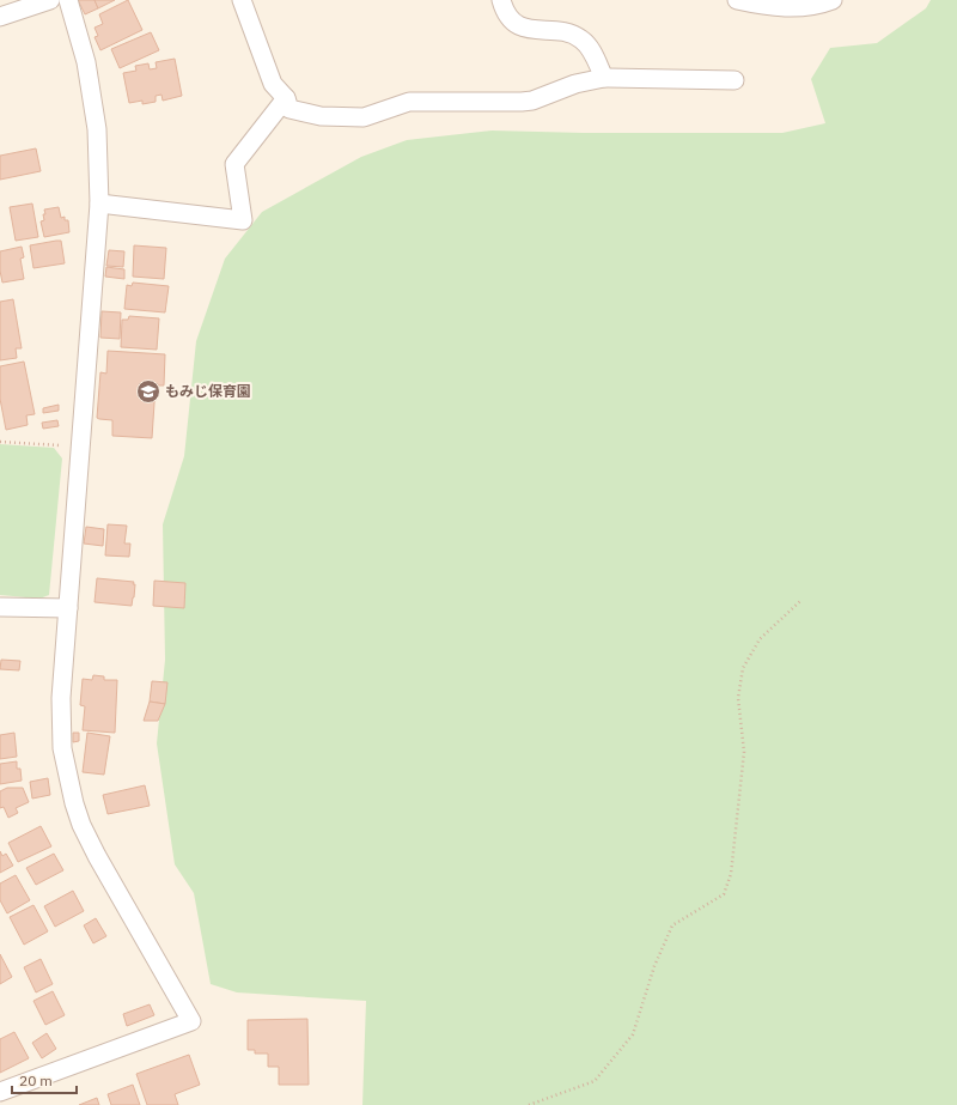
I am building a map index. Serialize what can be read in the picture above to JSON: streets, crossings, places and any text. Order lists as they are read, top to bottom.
{
  "places": {
    "school or university": ["もみじ保育園"]
  },
  "scale_bar": "20 m"
}
